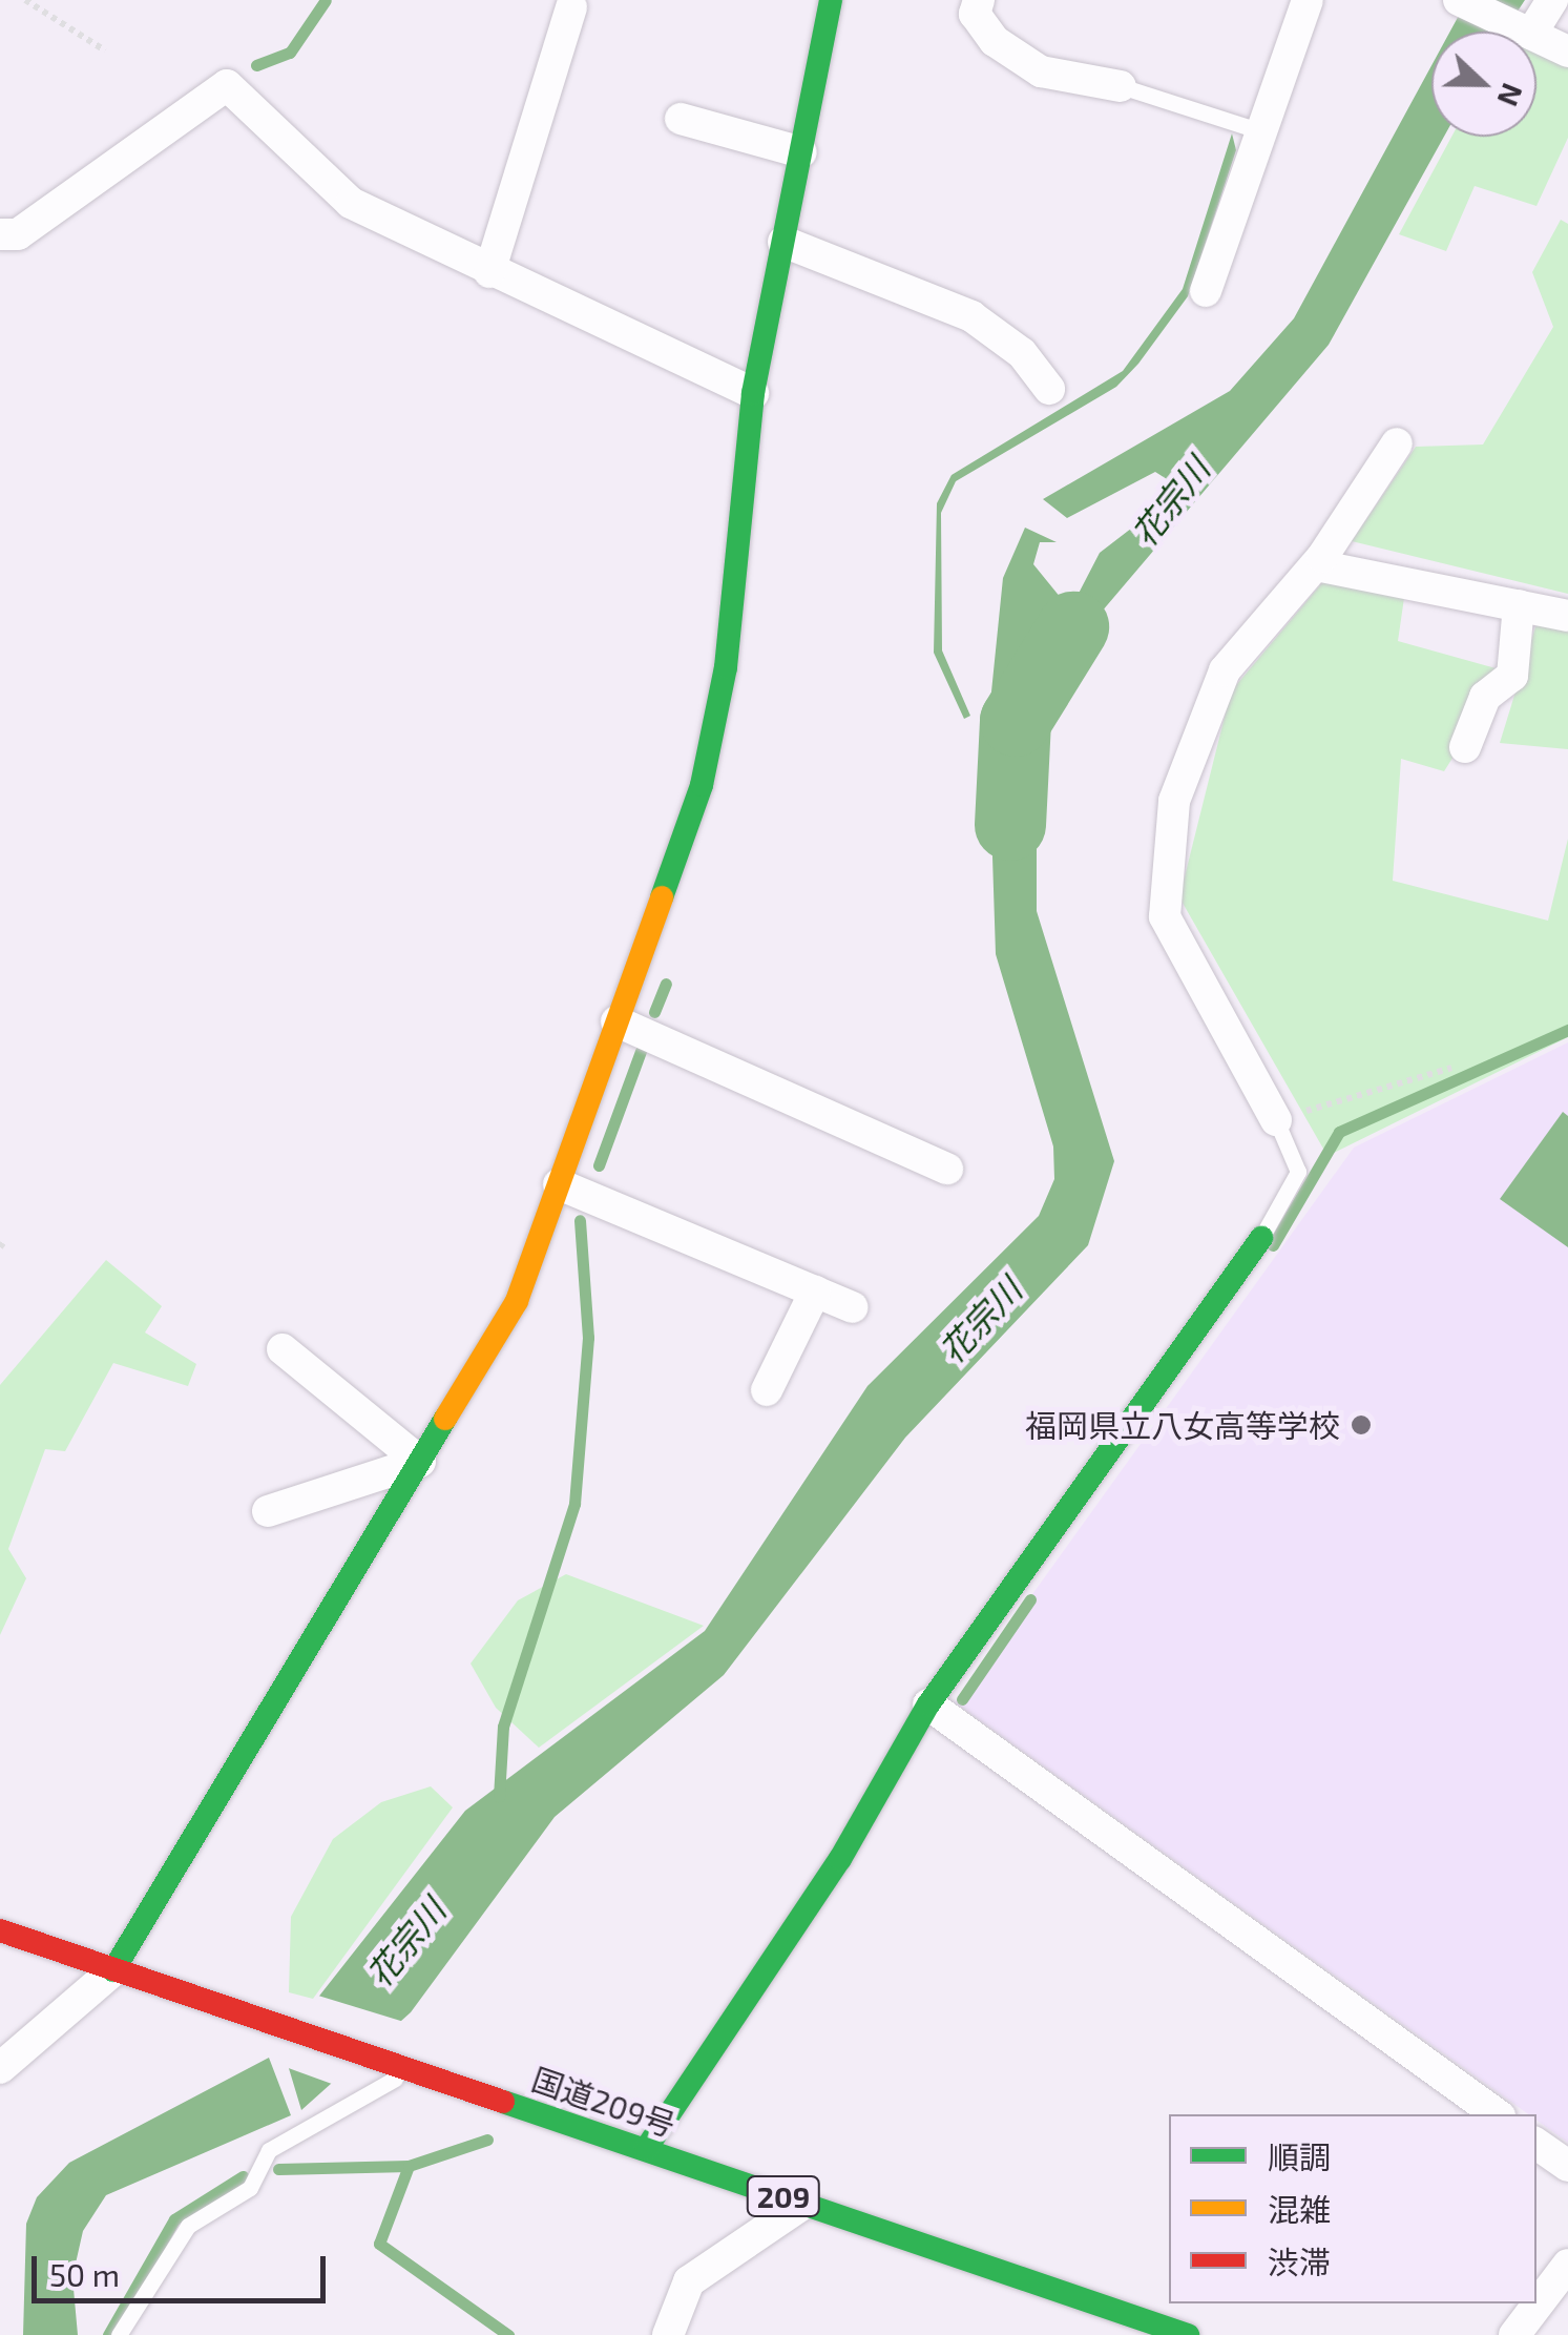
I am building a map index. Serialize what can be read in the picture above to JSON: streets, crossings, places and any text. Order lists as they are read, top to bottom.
{
  "streets": {
    "main road": ["国道209号", "209"]
  },
  "water": ["花宗川"],
  "places": ["福岡県立八女高等学校"],
  "legend": ["順調", "混雑", "渋滞"],
  "scale_bar": "50 m",
  "north": "right"
}
